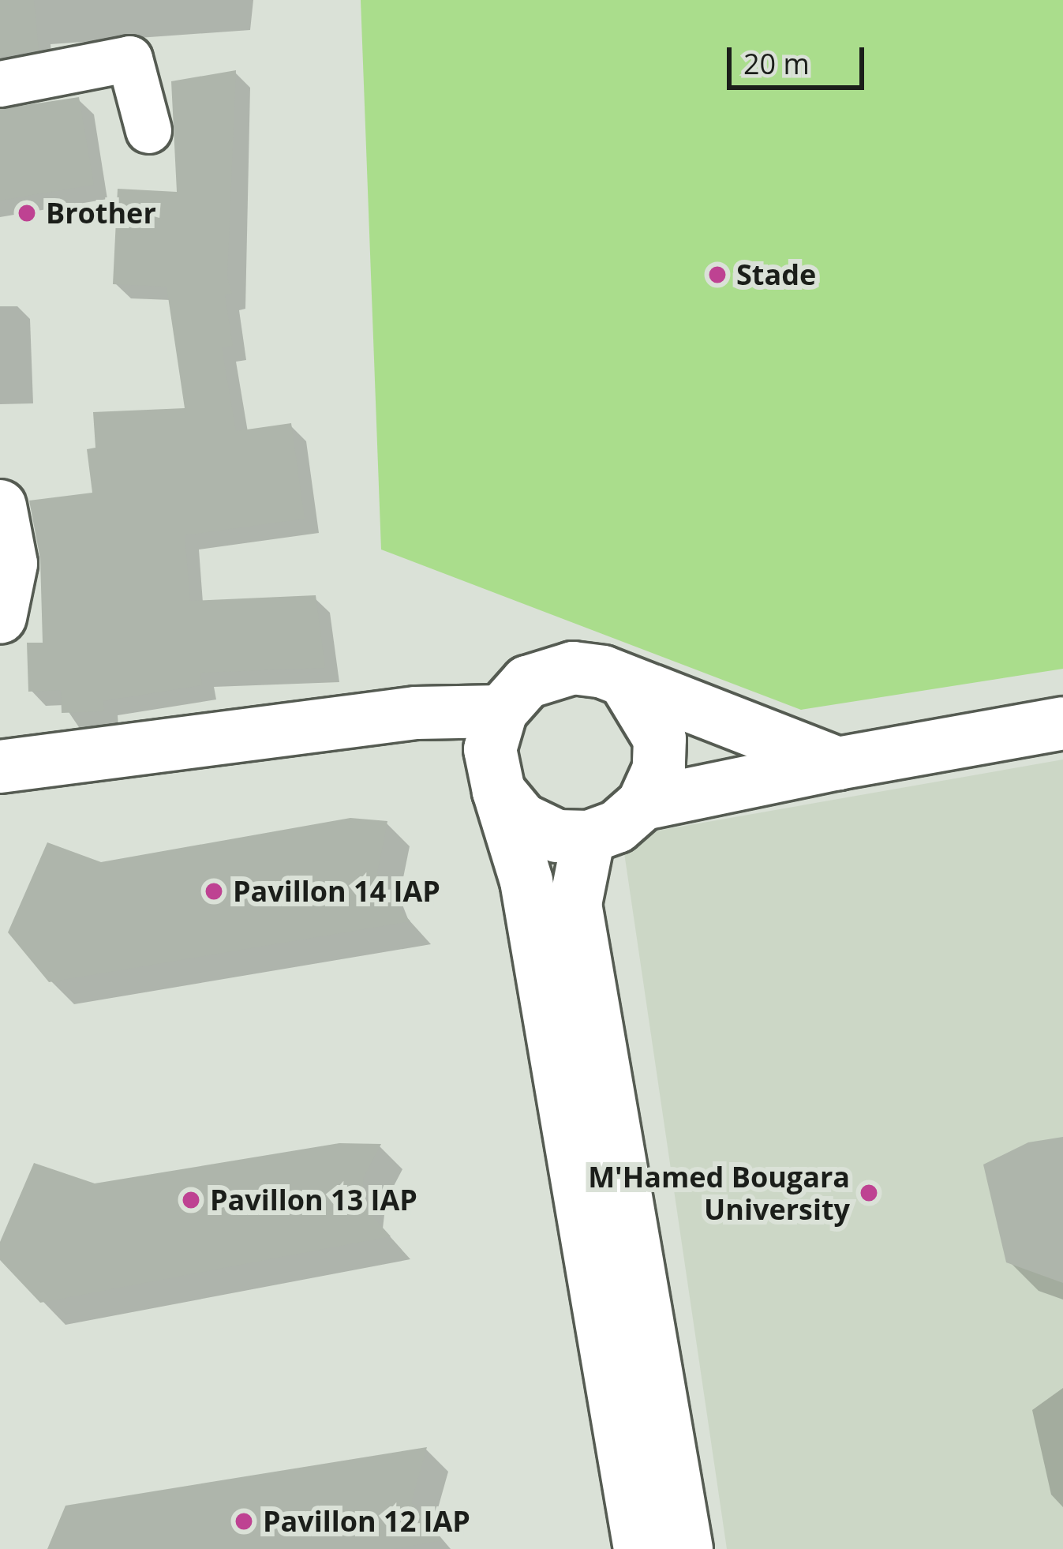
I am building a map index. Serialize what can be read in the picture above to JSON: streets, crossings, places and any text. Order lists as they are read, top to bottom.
{
  "places": [
    "Brother",
    "Stade",
    "Pavillon 14 IAP",
    "M'Hamed Bougara University",
    "Pavillon 13 IAP",
    "Pavillon 12 IAP"
  ],
  "scale_bar": "20 m"
}
